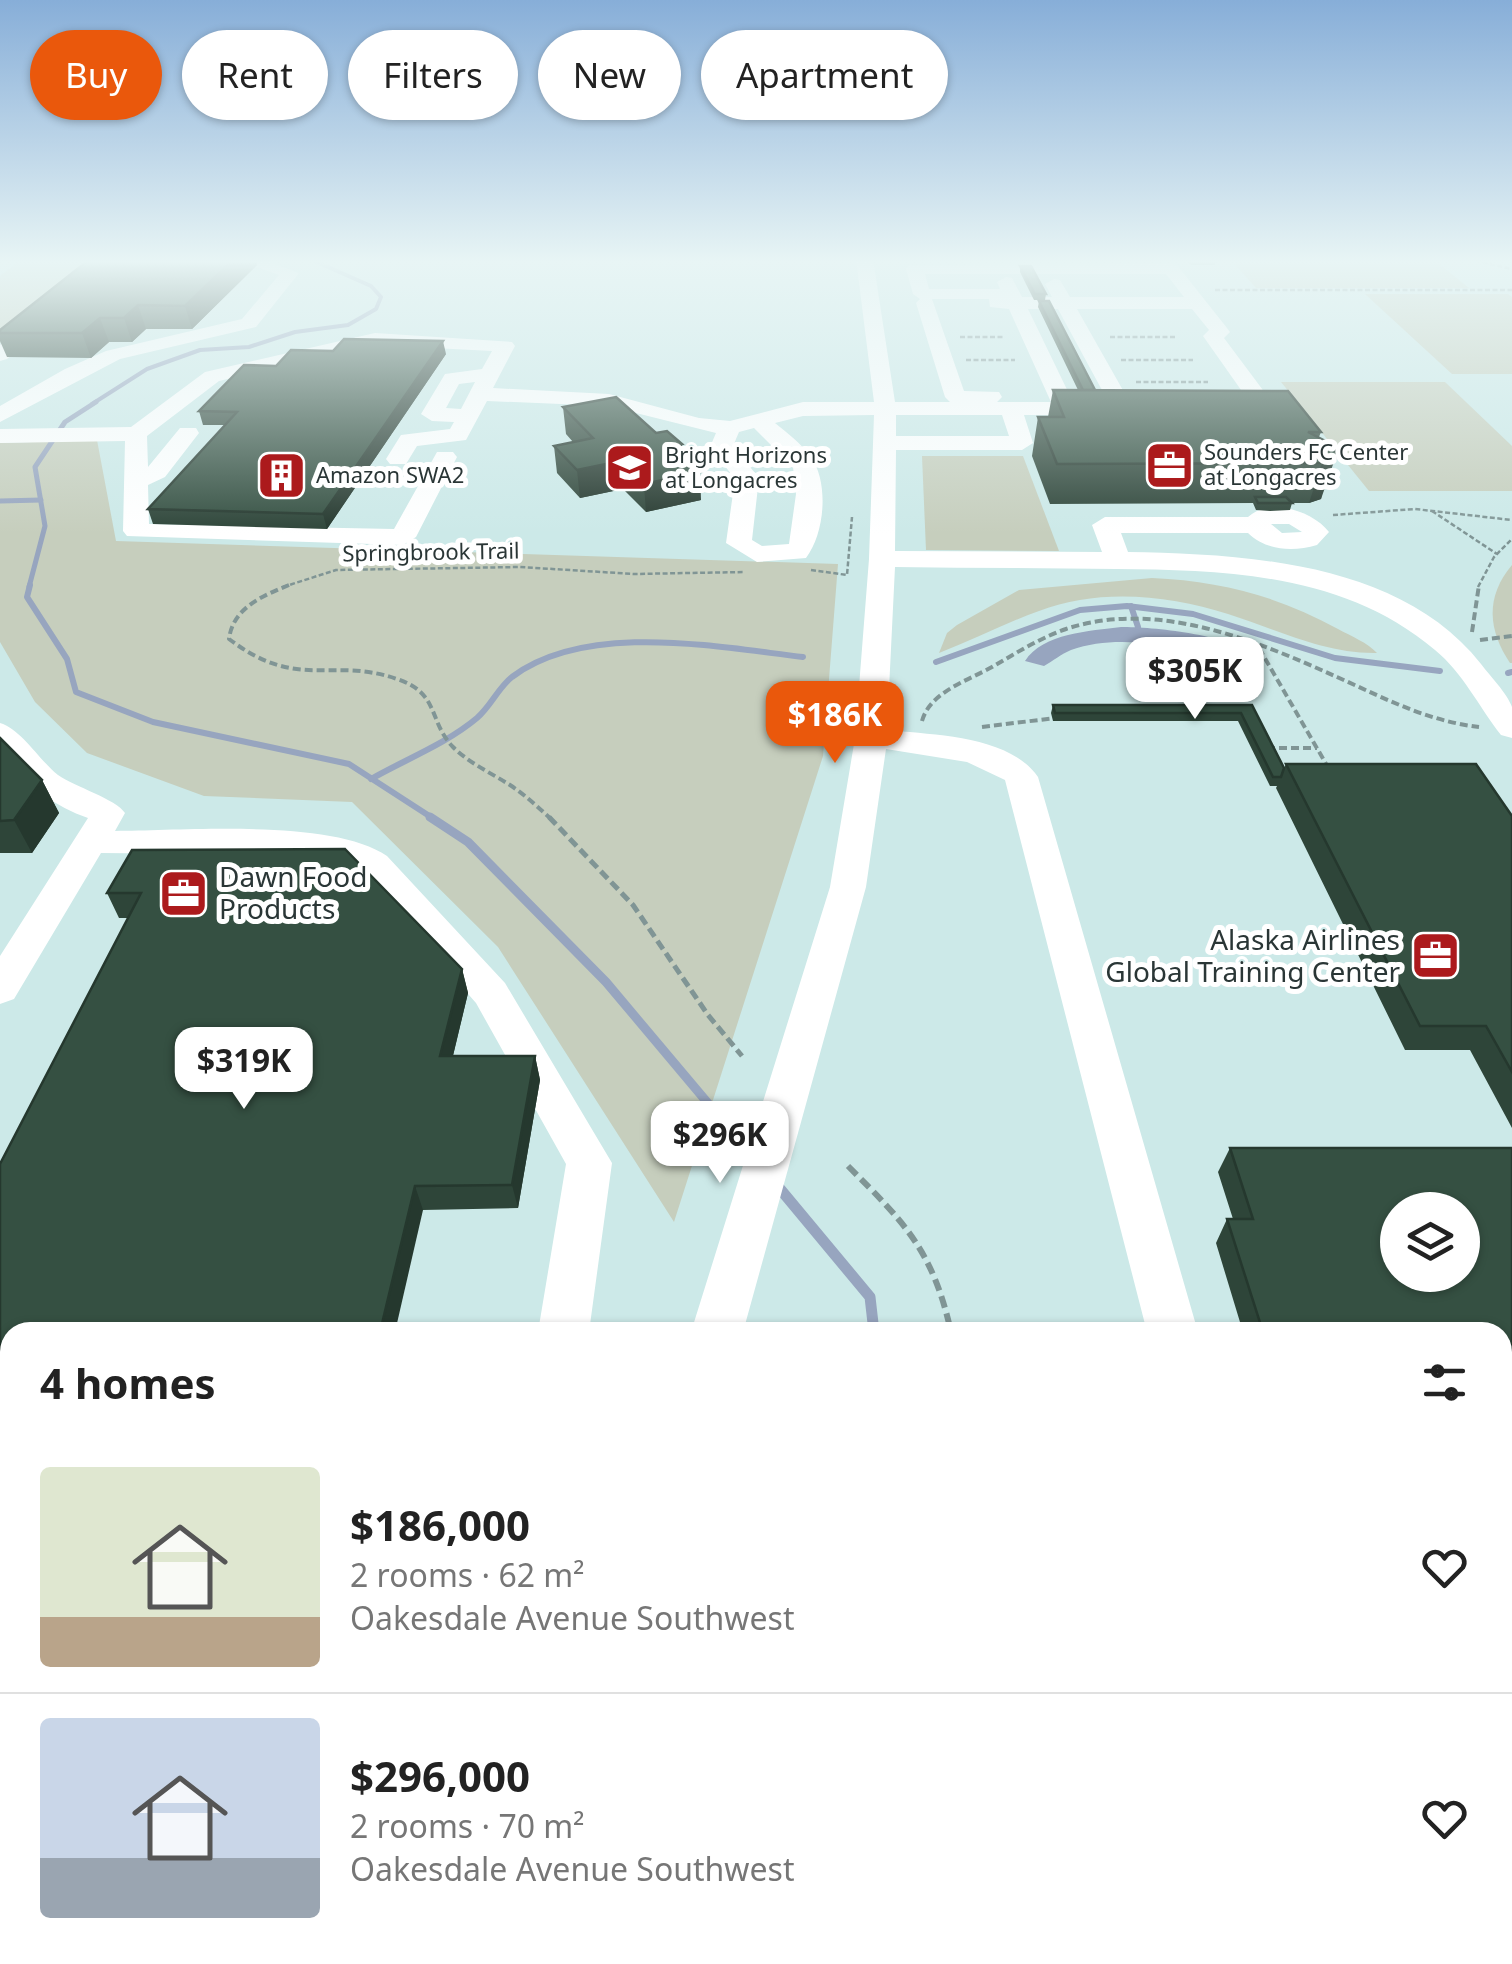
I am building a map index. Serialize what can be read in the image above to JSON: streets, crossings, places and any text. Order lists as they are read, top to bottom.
{
  "streets": {
    "path": ["Springbrook Trail"]
  },
  "places": {
    "office": ["Sounders FC Center at Longacres", "Dawn Food Products", "Alaska Airlines Global Training Center"],
    "school or university": ["Bright Horizons at Longacres"],
    "building": ["Amazon SWA2"]
  },
  "page": {
    "chip": [
      "Buy",
      "Rent",
      "Filters",
      "New",
      "Apartment"
    ],
    "price": [
      "$305K",
      "$186K",
      "$319K",
      "$296K"
    ],
    "heading": "4 homes",
    "list": [
      {
        "name": "$186,000",
        "note": "2 rooms · 62 m² · Oakesdale Avenue Southwest"
      },
      {
        "name": "$296,000",
        "note": "2 rooms · 70 m² · Oakesdale Avenue Southwest"
      }
    ]
  }
}
